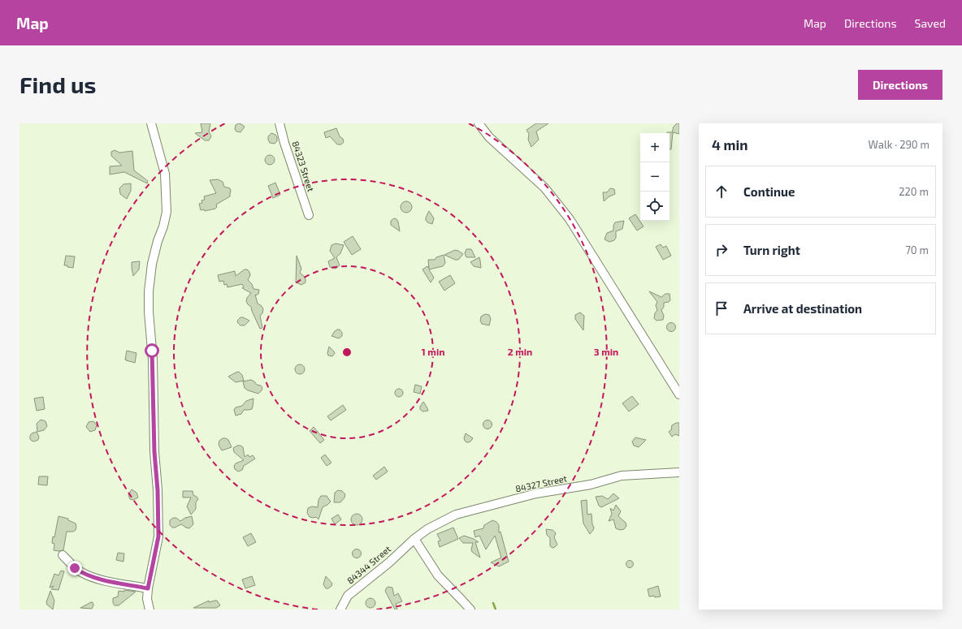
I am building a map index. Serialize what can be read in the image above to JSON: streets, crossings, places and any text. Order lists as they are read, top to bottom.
{
  "streets": {
    "street": ["84323 Street", "84327 Street", "84344 Street"]
  },
  "crossings": [
    ["84327 Street", "84344 Street"]
  ],
  "page": {
    "header": "Map",
    "nav": ["Map", "Directions", "Saved"],
    "buttons": "Directions",
    "title": "Find us",
    "heading": ["4 min", "Walk · 290 m"],
    "map_buttons": ["+", "−"],
    "list": [
      ["Continue", "220 m"],
      ["Turn right", "70 m"],
      "Arrive at destination"
    ]
  },
  "rings": ["1 min", "2 min", "3 min"]
}
